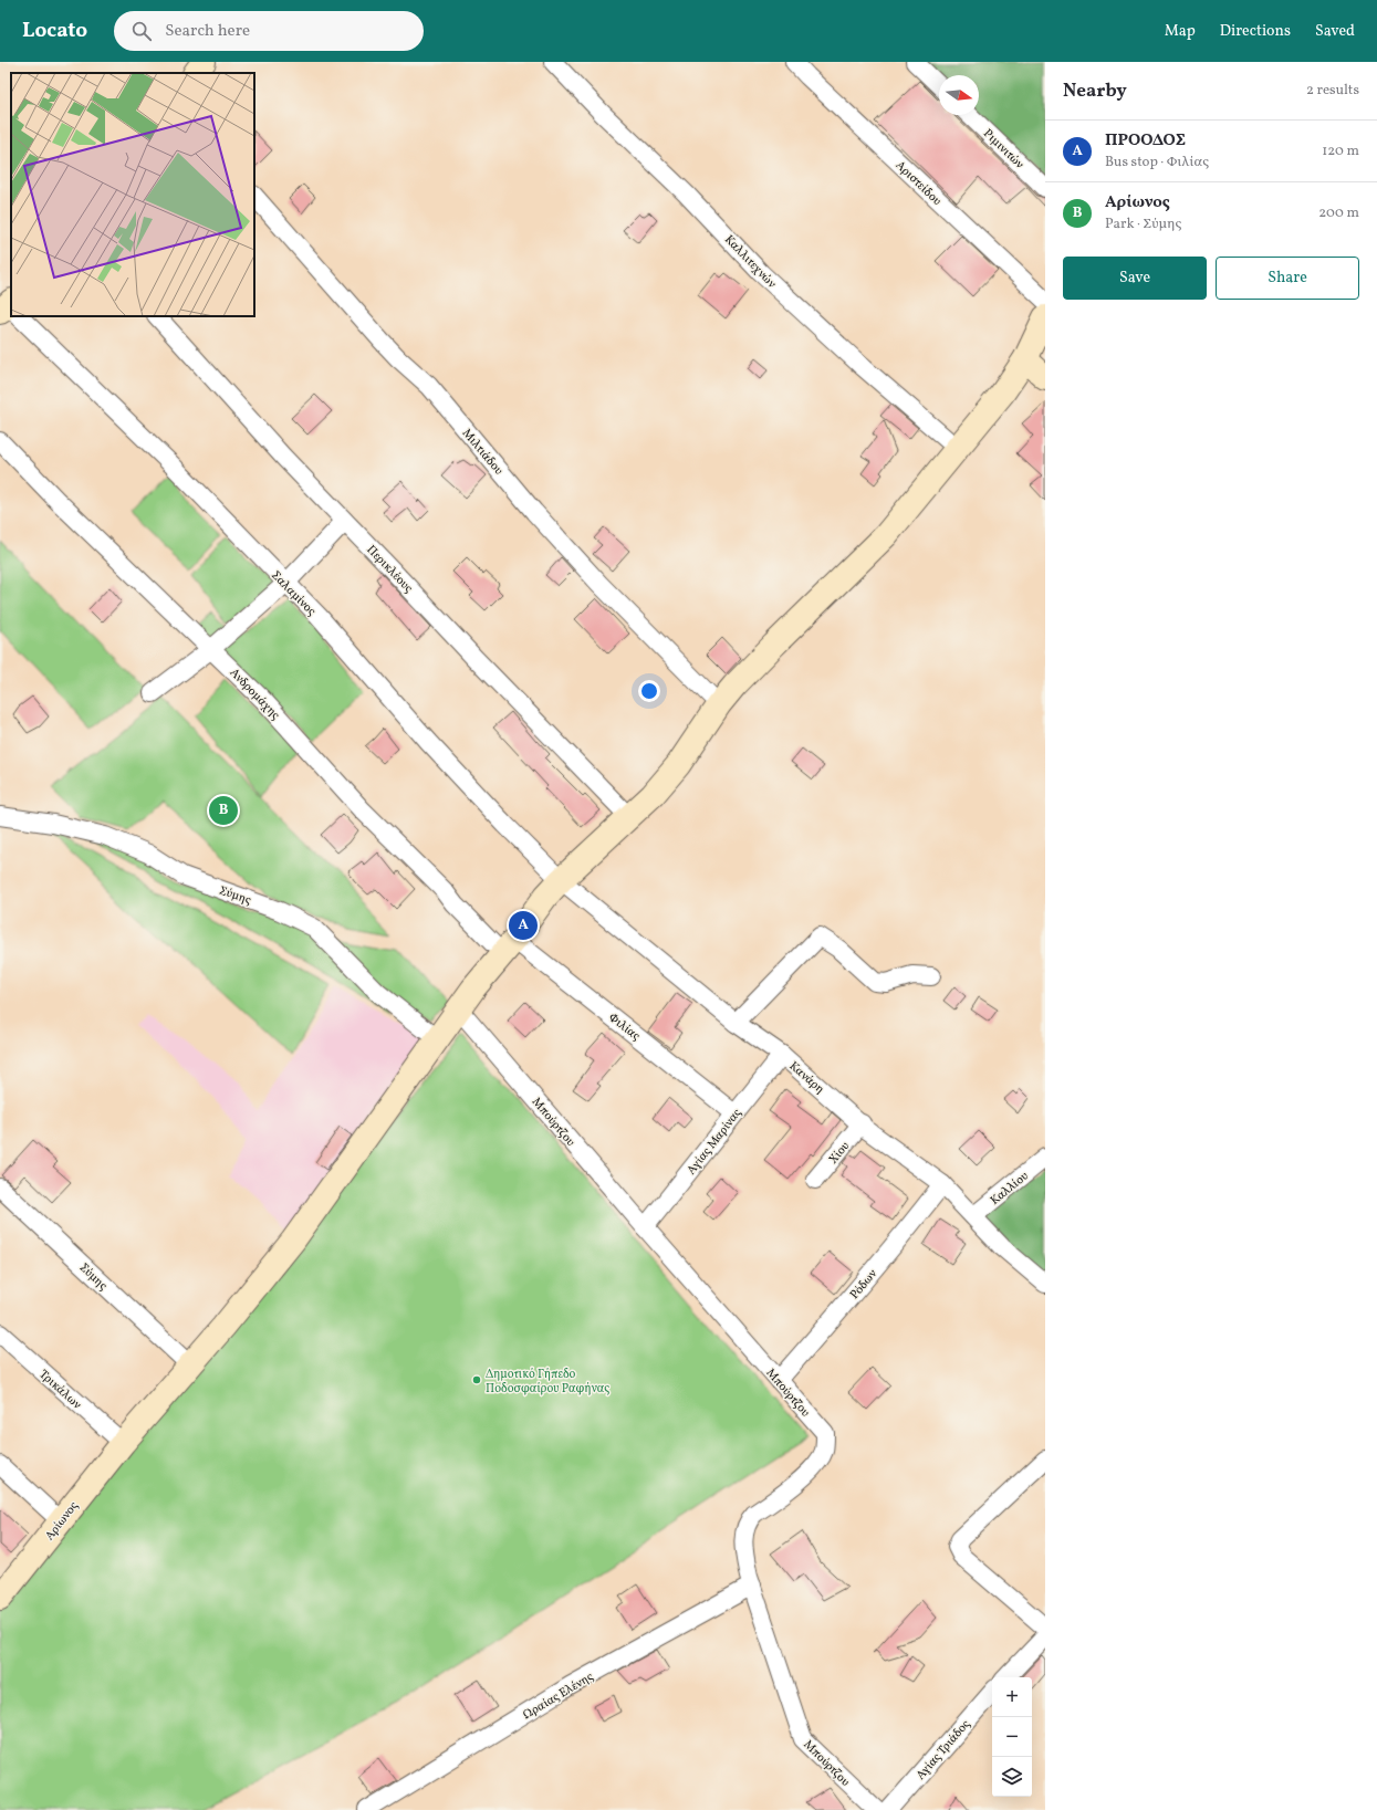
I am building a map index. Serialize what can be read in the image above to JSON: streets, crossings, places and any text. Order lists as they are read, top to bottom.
{
  "streets": {
    "street": [
      "Ριμινιτών",
      "Αριστείδου",
      "Καλλιτεχνών",
      "Μιλτιάδου",
      "Περικλέους",
      "Σαλαμίνος",
      "Ανδρομάχης",
      "Σύμης",
      "Φιλίας",
      "Κανάρη",
      "Μπούρτζου",
      "Αγίας Μαρίνας",
      "Χίου",
      "Καλλίου",
      "Ρόδων",
      "Τρικάλων",
      "Αρίωνος",
      "Ωραίας Ελένης",
      "Αγίας Τριάδος"
    ]
  },
  "crossings": [
    ["Καλλιτεχνών", "Αρίωνος"],
    ["Μιλτιάδου", "Αρίωνος"],
    ["Περικλέους", "Αρίωνος"],
    ["Σαλαμίνος", "Κανάρη"],
    ["Σαλαμίνος", "Αρίωνος"],
    ["Ανδρομάχης", "Φιλίας"],
    ["Ανδρομάχης", "Αρίωνος"],
    ["Σύμης", "Αρίωνος"],
    ["Φιλίας", "Αγίας Μαρίνας"],
    ["Φιλίας", "Αρίωνος"],
    ["Κανάρη", "Αγίας Μαρίνας"],
    ["Κανάρη", "Χίου"],
    ["Κανάρη", "Καλλίου"],
    ["Κανάρη", "Ρόδων"],
    ["Κανάρη", "Αρίωνος"],
    ["Μπούρτζου", "Αγίας Μαρίνας"],
    ["Μπούρτζου", "Ρόδων"],
    ["Μπούρτζου", "Αρίωνος"],
    ["Μπούρτζου", "Ωραίας Ελένης"],
    ["Τρικάλων", "Αρίωνος"]
  ],
  "places": ["Δημοτικό Γήπεδο Ποδοσφαίρου Ραφήνας"],
  "north": "right",
  "page": {
    "header": "Locato",
    "search": "Search here",
    "nav": ["Map", "Directions", "Saved"],
    "heading": ["Nearby", "2 results"],
    "list": [
      {
        "mark": "A",
        "name": "ΠΡΟΟΔΟΣ",
        "note": "Bus stop · Φιλίας",
        "value": "120 m"
      },
      {
        "mark": "B",
        "name": "Αρίωνος",
        "note": "Park · Σύμης",
        "value": "200 m"
      }
    ],
    "buttons": ["Save", "Share"],
    "pins": ["B", "A"],
    "map_buttons": ["+", "−"]
  }
}
